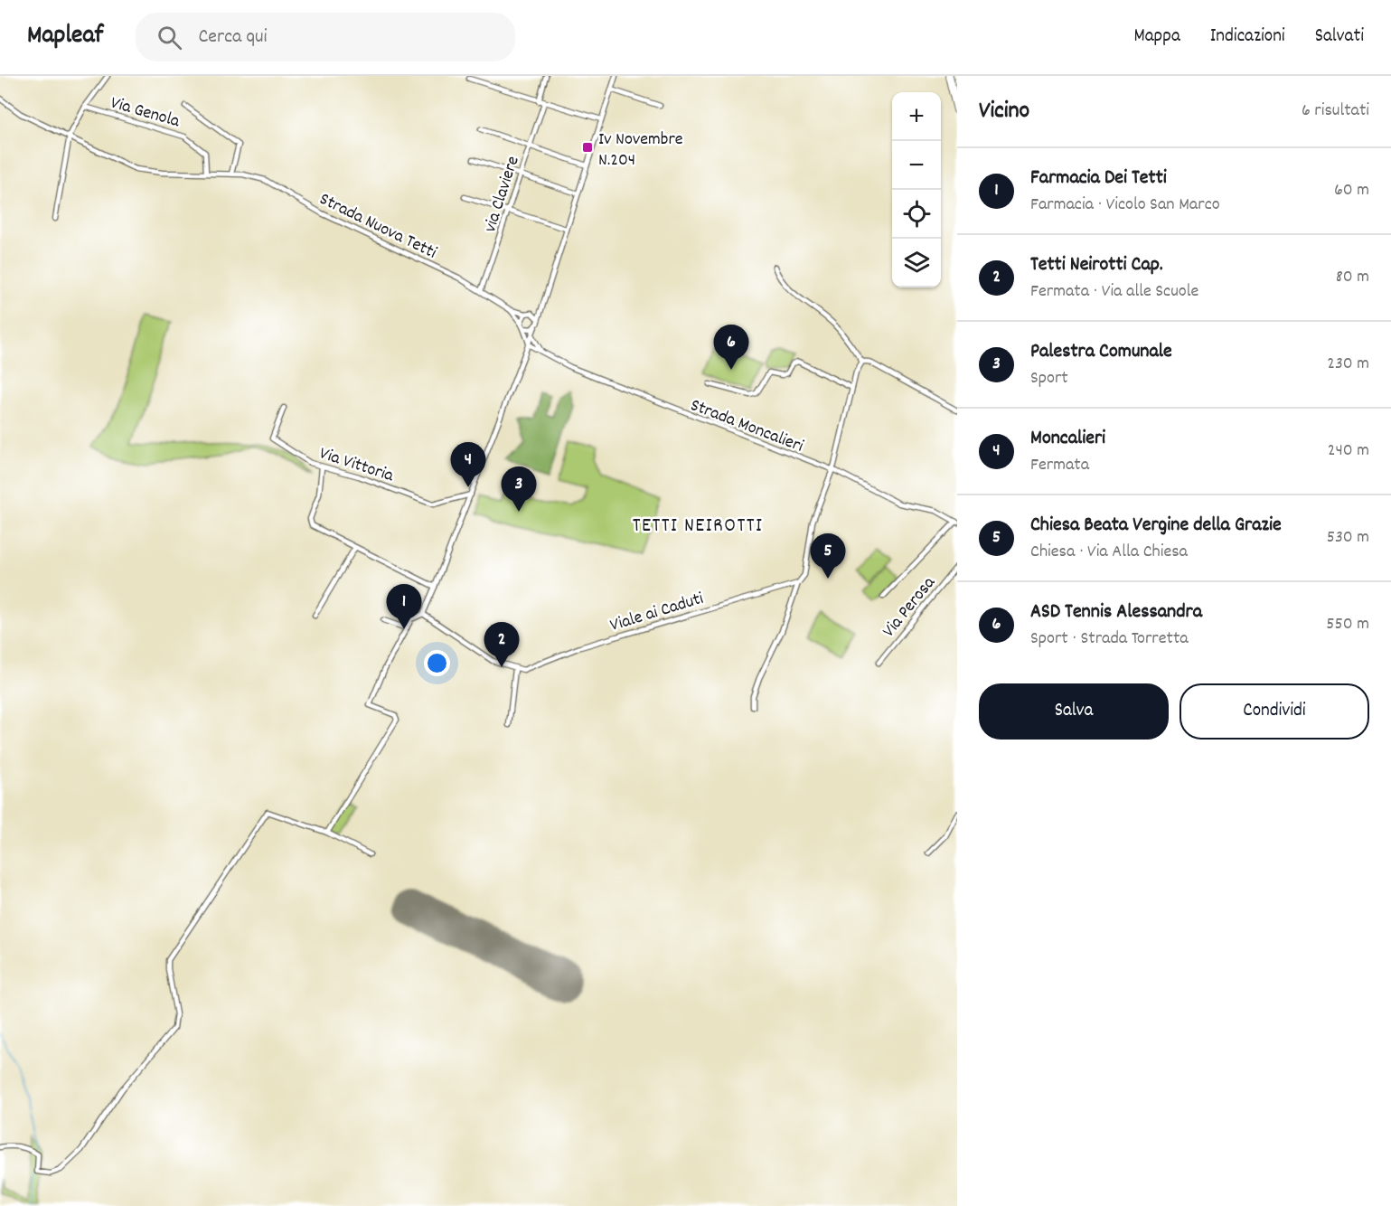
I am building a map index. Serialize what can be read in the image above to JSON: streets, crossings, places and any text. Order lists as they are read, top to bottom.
{
  "streets": {
    "street": [
      "Via Genola",
      "via Claviere",
      "Strada Nuova Tetti",
      "Strada Moncalieri",
      "Via Vittoria",
      "Via Perosa",
      "Viale ai Caduti"
    ]
  },
  "crossings": [
    ["Via Genola", "Strada Nuova Tetti"],
    ["via Claviere", "Strada Nuova Tetti"]
  ],
  "districts": ["TETTI NEIROTTI"],
  "places": {
    "transit": ["Iv Novembre N.204"]
  },
  "page": {
    "header": "Mapleaf",
    "search": "Cerca qui",
    "nav": ["Mappa", "Indicazioni", "Salvati"],
    "heading": ["Vicino", "6 risultati"],
    "map_buttons": ["+", "−"],
    "list": [
      {
        "mark": "1",
        "name": "Farmacia Dei Tetti",
        "note": "Farmacia · Vicolo San Marco",
        "value": "60 m"
      },
      {
        "mark": "2",
        "name": "Tetti Neirotti Cap.",
        "note": "Fermata · Via alle Scuole",
        "value": "80 m"
      },
      {
        "mark": "3",
        "name": "Palestra Comunale",
        "note": "Sport",
        "value": "230 m"
      },
      {
        "mark": "4",
        "name": "Moncalieri",
        "note": "Fermata",
        "value": "240 m"
      },
      {
        "mark": "5",
        "name": "Chiesa Beata Vergine della Grazie",
        "note": "Chiesa · Via Alla Chiesa",
        "value": "530 m"
      },
      {
        "mark": "6",
        "name": "ASD Tennis Alessandra",
        "note": "Sport · Strada Torretta",
        "value": "550 m"
      }
    ],
    "pins": [
      "6",
      "4",
      "3",
      "5",
      "1",
      "2"
    ],
    "buttons": ["Salva", "Condividi"]
  }
}
